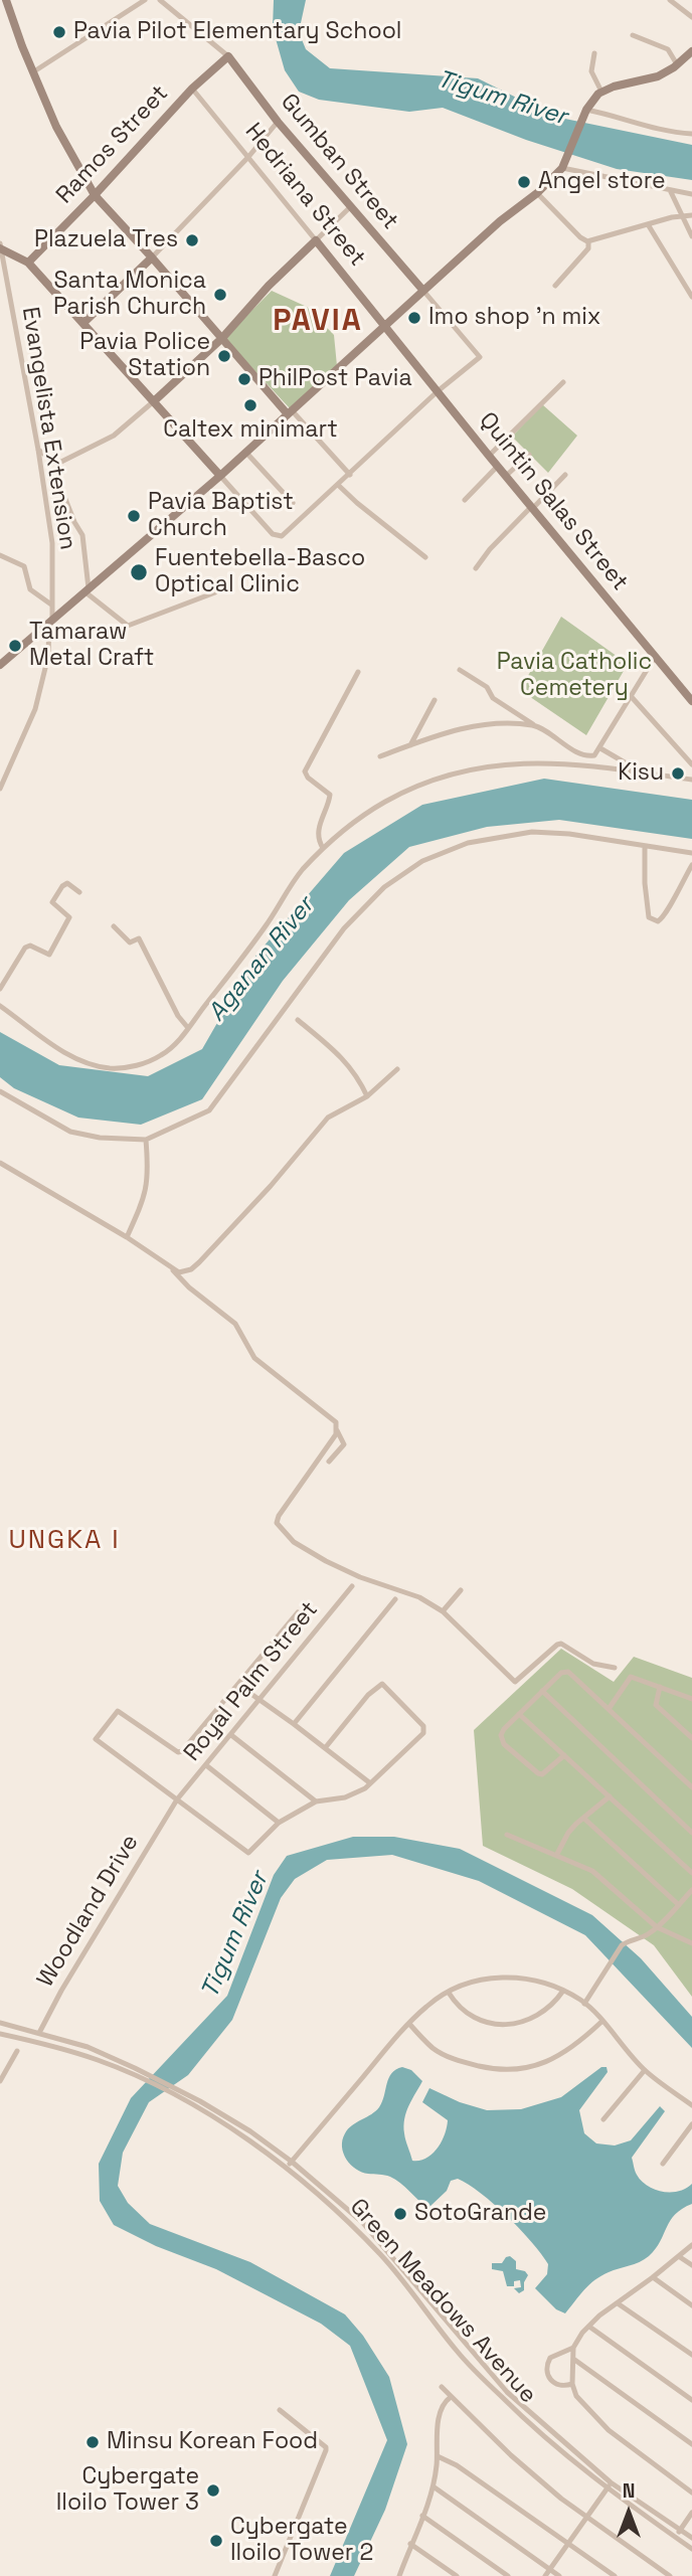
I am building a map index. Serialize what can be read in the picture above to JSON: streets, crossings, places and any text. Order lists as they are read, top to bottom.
{
  "streets": {
    "main road": [
      "Ramos Street",
      "Gumban Street",
      "Hedriana Street",
      "Quintin Salas Street"
    ],
    "street": [
      "Evangelista Extension",
      "Royal Palm Street",
      "Woodland Drive",
      "Green Meadows Avenue"
    ]
  },
  "crossings": [
    ["Ramos Street", "Gumban Street"],
    ["Ramos Street", "Hedriana Street"],
    ["Gumban Street", "Quintin Salas Street"],
    ["Hedriana Street", "Quintin Salas Street"],
    ["Royal Palm Street", "Woodland Drive"],
    ["Woodland Drive", "Green Meadows Avenue"]
  ],
  "districts": ["PAVIA", "UNGKA I"],
  "water": ["Tigum River", "Aganan River"],
  "parks": ["Pavia Catholic Cemetery"],
  "places": [
    "Pavia Pilot Elementary School",
    "Angel store",
    "Plazuela Tres",
    "Santa Monica Parish Church",
    "Imo shop 'n mix",
    "Pavia Police Station",
    "PhilPost Pavia",
    "Caltex minimart",
    "Pavia Baptist Church",
    "Fuentebella-Basco Optical Clinic",
    "Tamaraw Metal Craft",
    "Kisu",
    "SotoGrande",
    "Minsu Korean Food",
    "Cybergate Iloilo Tower 3",
    "Cybergate Iloilo Tower 2"
  ],
  "north": "top"
}
